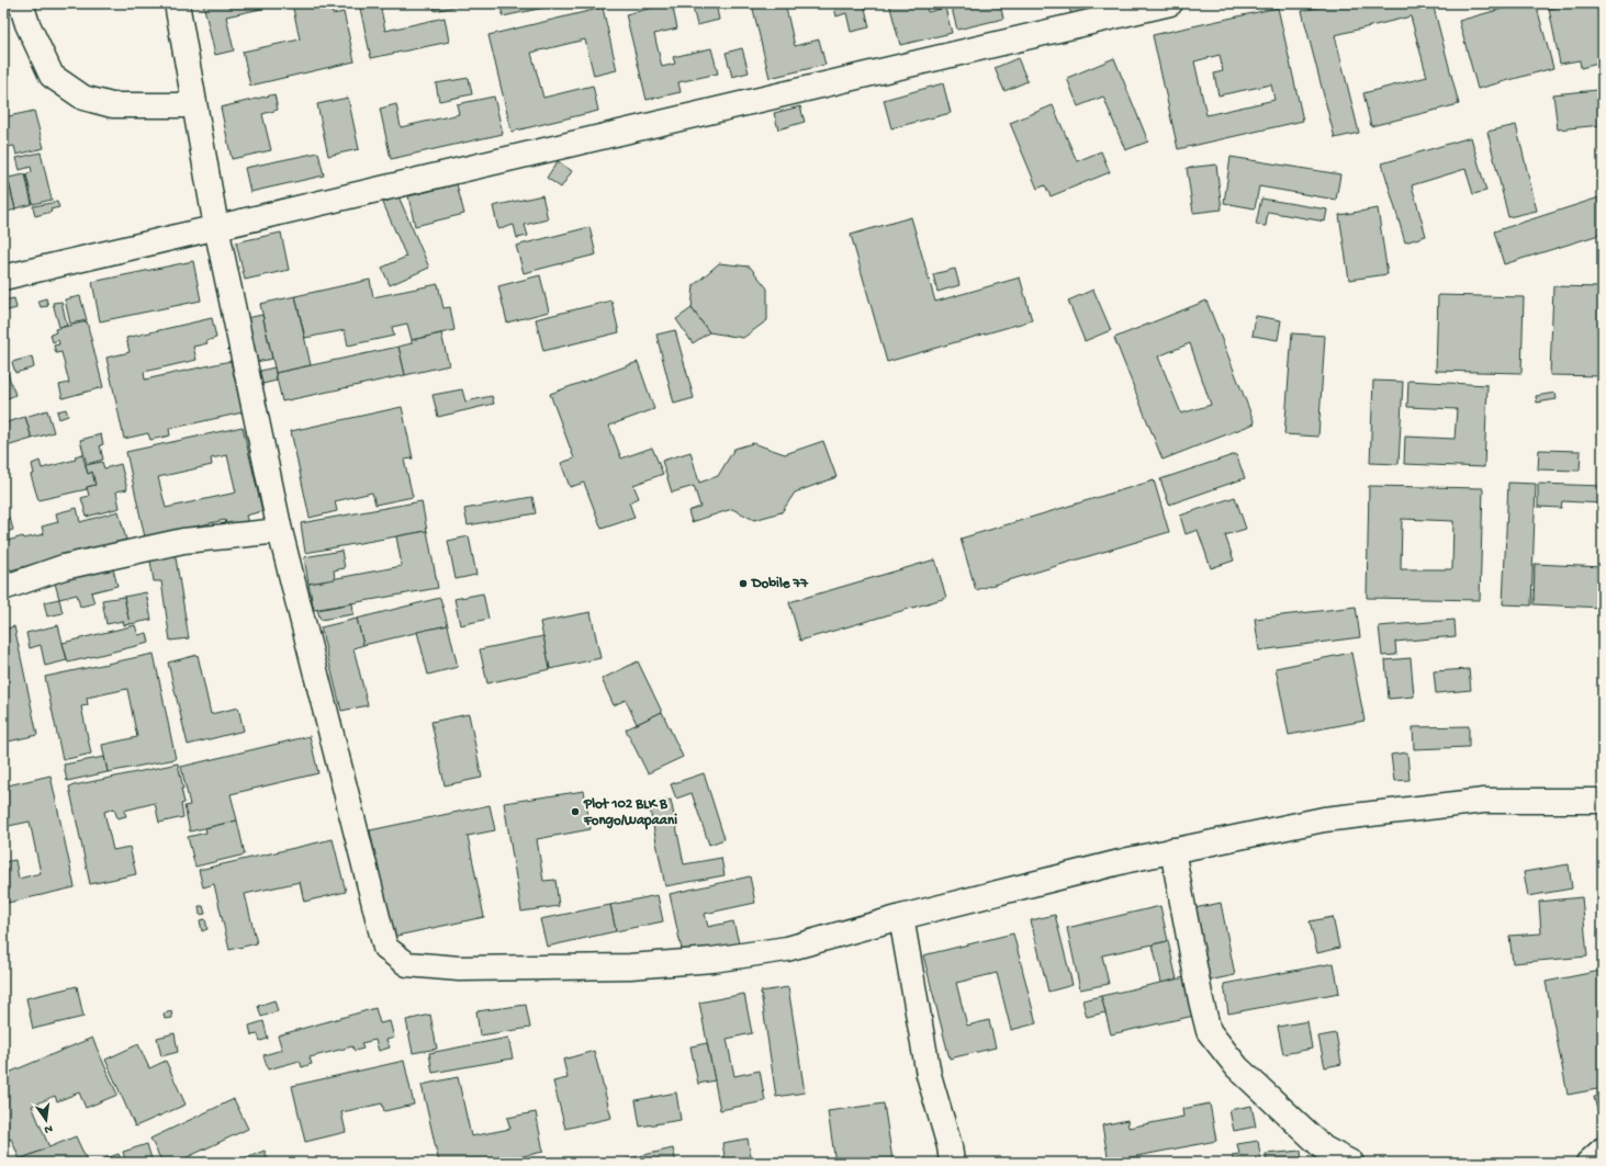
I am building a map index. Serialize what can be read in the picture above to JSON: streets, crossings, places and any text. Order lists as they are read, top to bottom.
{
  "places": ["Dobile 77", "Plot 102 BLK B Fongo/Wapaani"],
  "north": "bottom"
}
